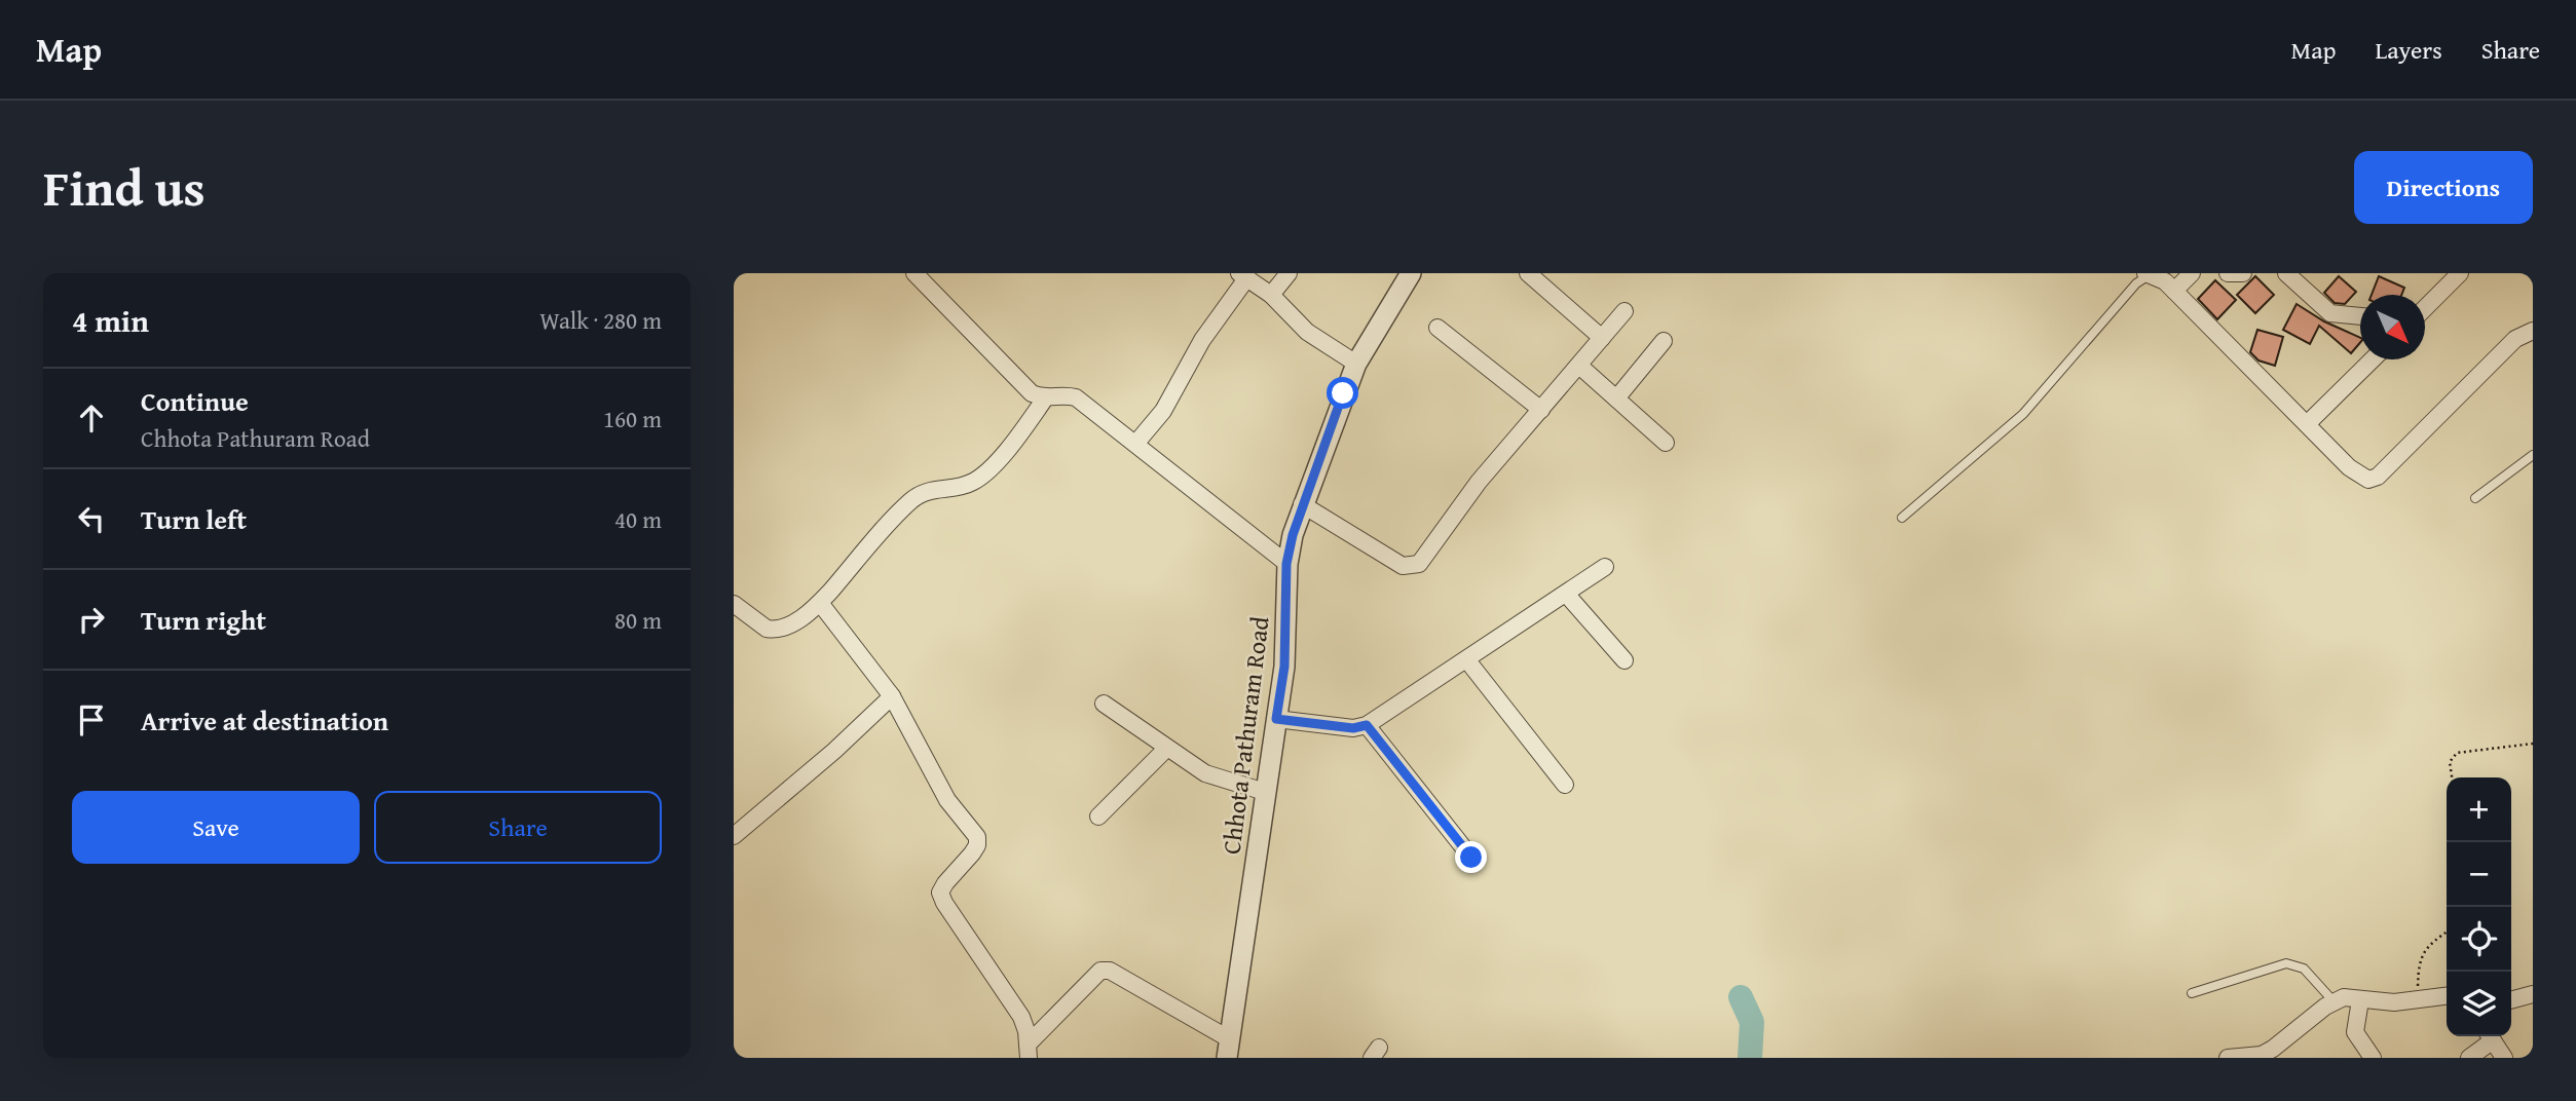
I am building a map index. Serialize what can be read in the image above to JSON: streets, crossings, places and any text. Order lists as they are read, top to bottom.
{
  "streets": {
    "street": ["Chhota Pathuram Road"]
  },
  "north": "bottom right",
  "page": {
    "header": "Map",
    "nav": ["Map", "Layers", "Share"],
    "title": "Find us",
    "buttons": [
      "Directions",
      ["Save", "Share"]
    ],
    "heading": ["4 min", "Walk · 280 m"],
    "list": [
      ["Continue", "Chhota Pathuram Road", "160 m"],
      ["Turn left", "40 m"],
      ["Turn right", "80 m"],
      "Arrive at destination"
    ],
    "map_buttons": ["+", "−"]
  }
}
